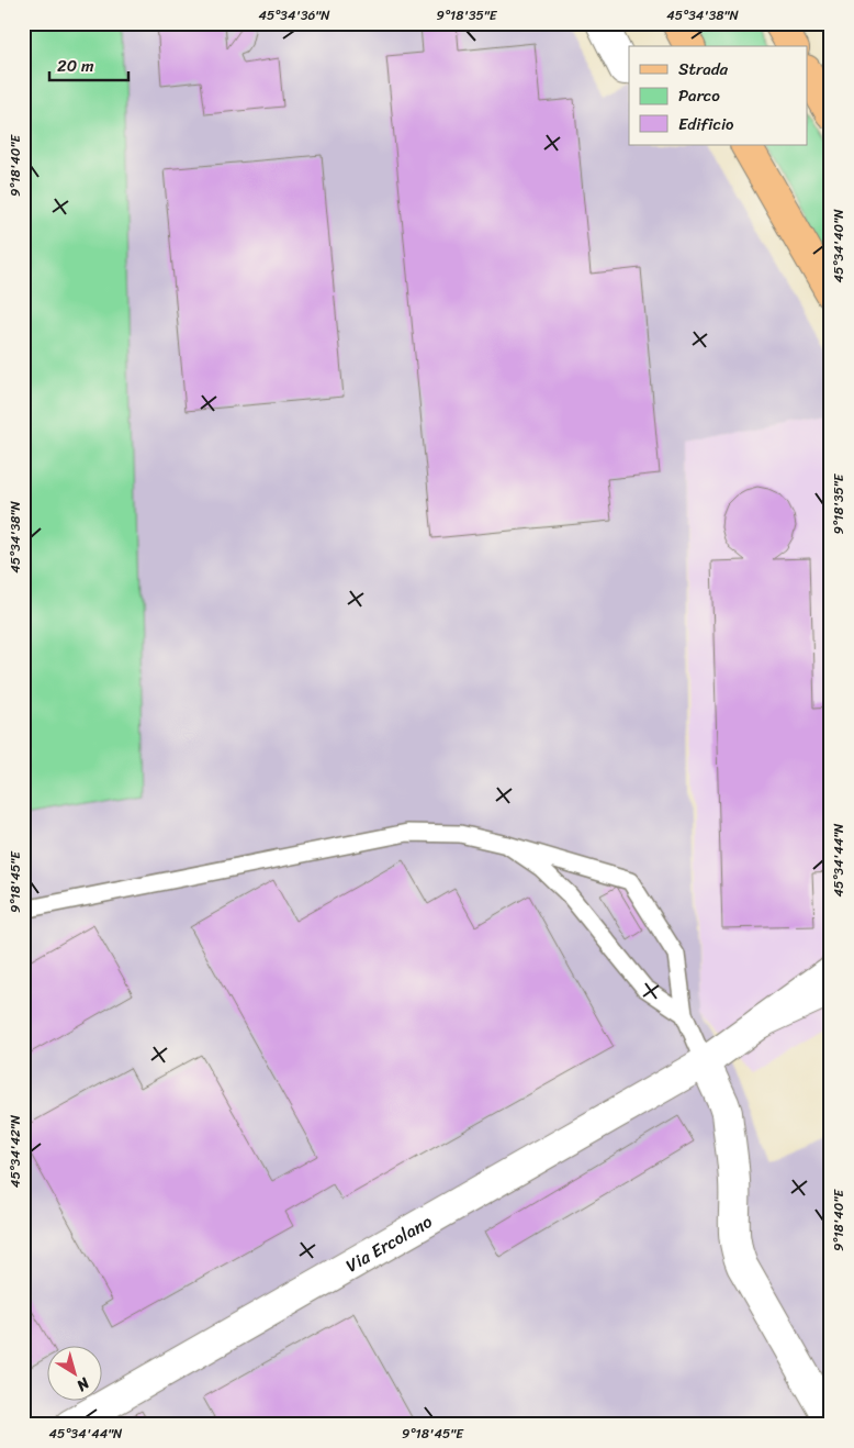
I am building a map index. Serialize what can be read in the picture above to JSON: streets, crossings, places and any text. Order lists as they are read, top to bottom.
{
  "streets": {
    "street": ["Via Ercolano"]
  },
  "legend": ["Strada", "Parco", "Edificio"],
  "scale_bar": "20 m",
  "north": "bottom right",
  "coordinates": [
    "45°34'36\"N",
    "9°18'35\"E",
    "45°34'38\"N",
    "9°18'40\"E",
    "45°34'40\"N",
    "45°34'44\"N",
    "9°18'45\"E",
    "45°34'42\"N"
  ]
}
